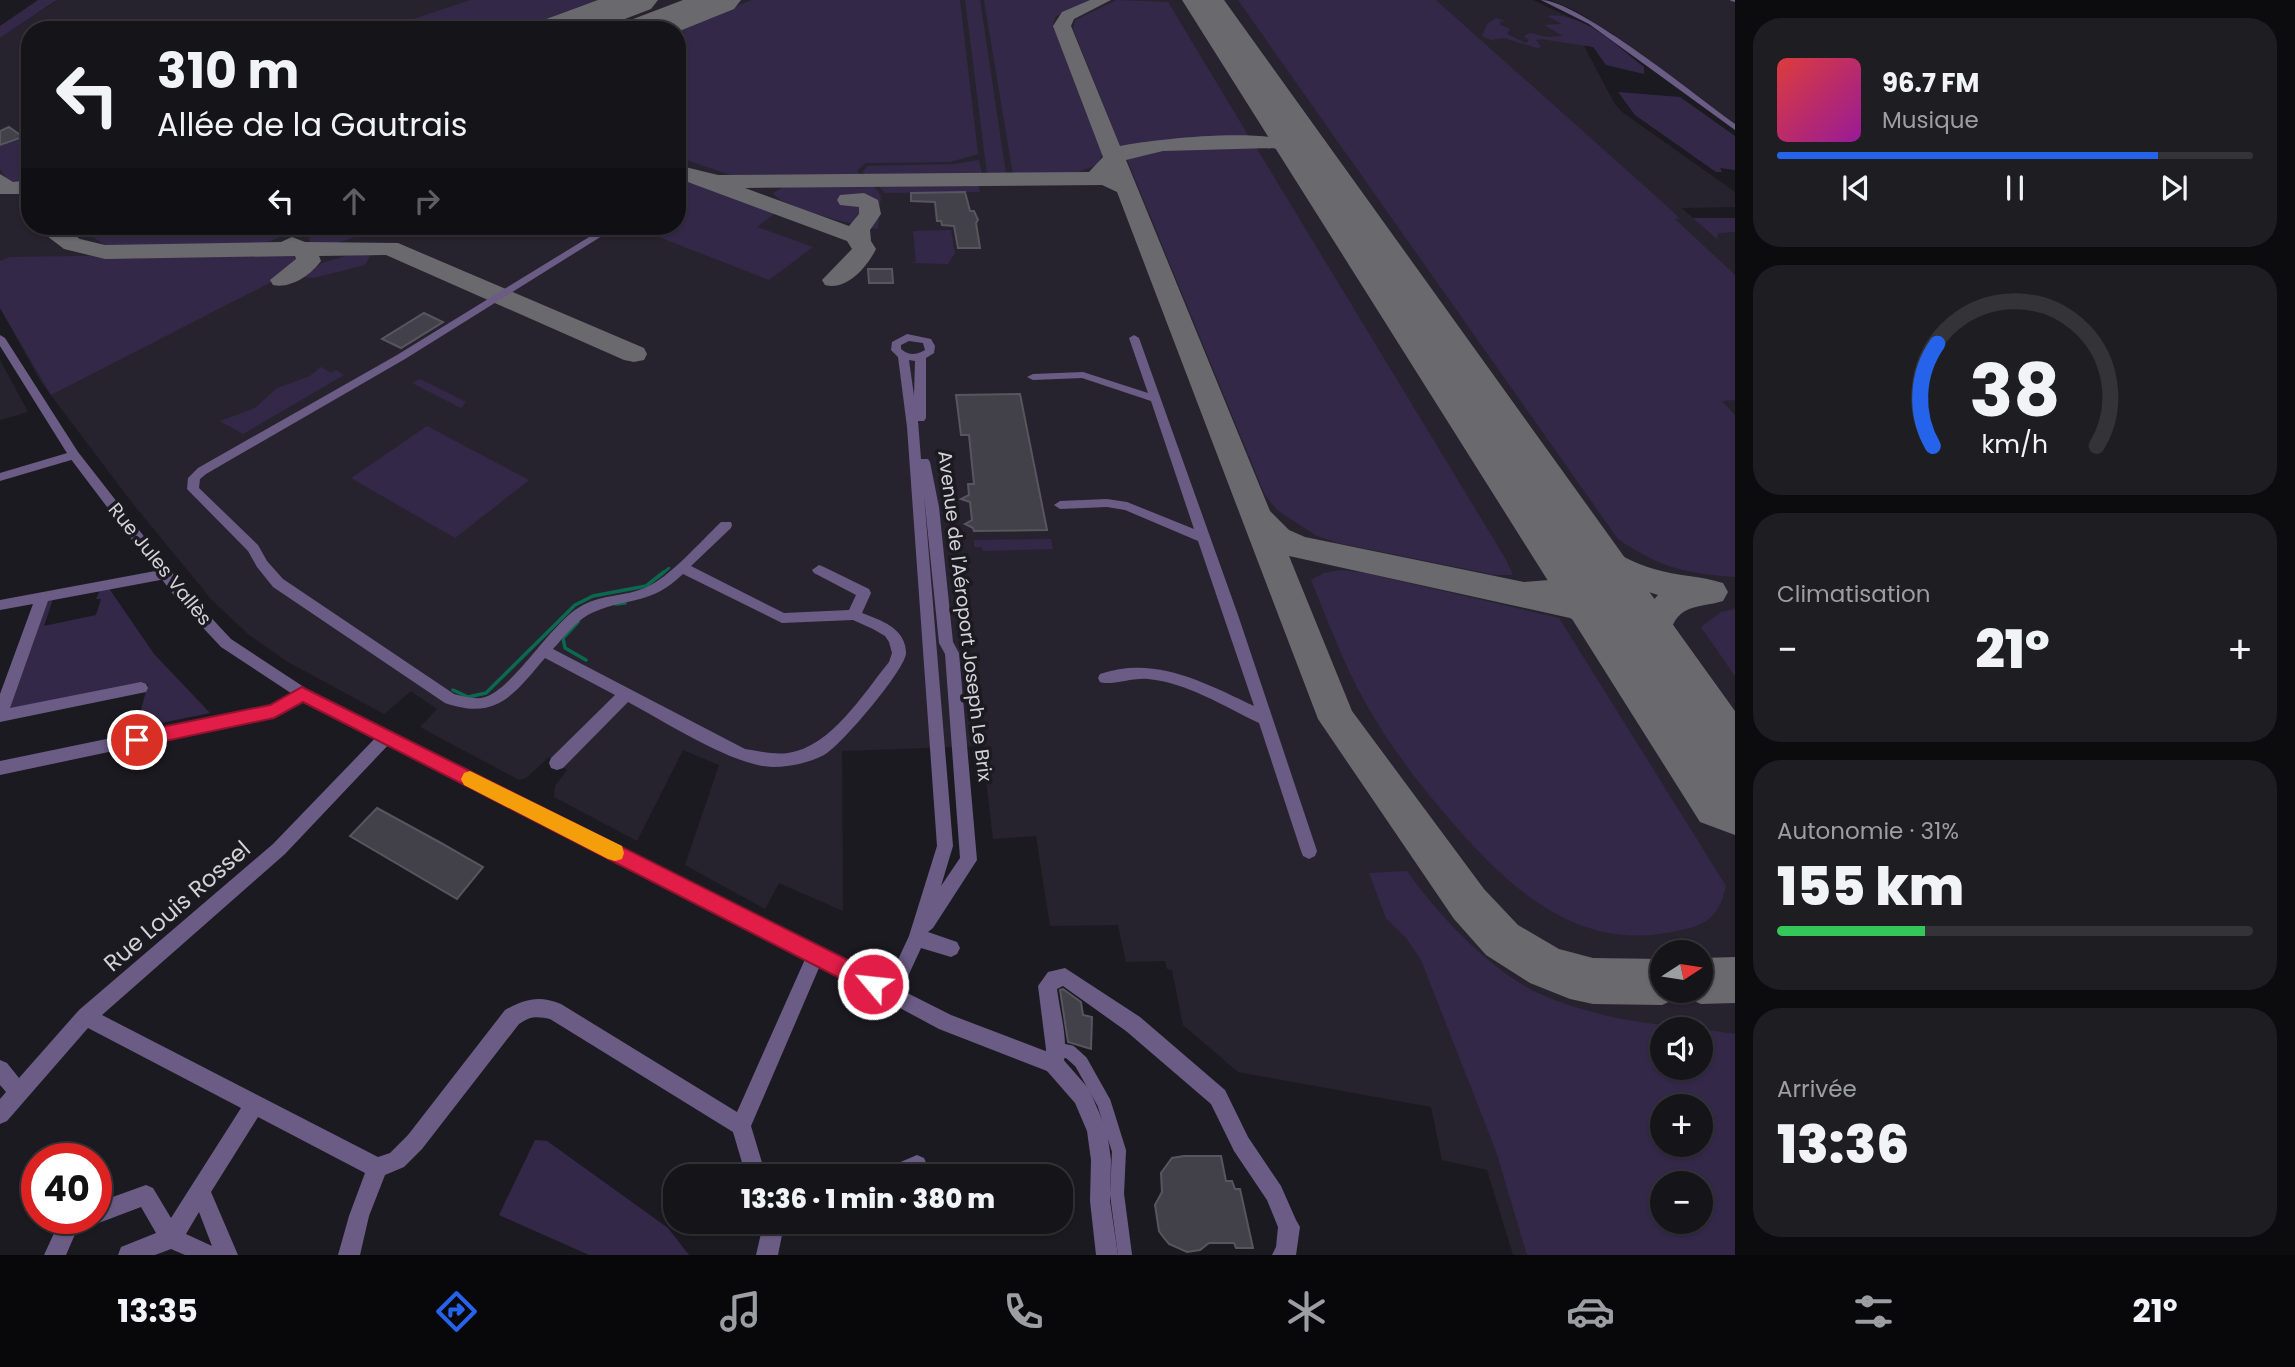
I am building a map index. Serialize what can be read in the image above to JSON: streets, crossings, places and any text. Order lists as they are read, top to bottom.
{
  "streets": {
    "street": ["Rue Jules Vallès", "Avenue de l'Aéroport Joseph Le Brix", "Rue Louis Rossel"]
  },
  "crossings": [
    ["Rue Jules Vallès", "Avenue de l'Aéroport Joseph Le Brix"],
    ["Rue Jules Vallès", "Rue Louis Rossel"]
  ],
  "north": "right",
  "page": {
    "turn": ["310 m", "Allée de la Gautrais"],
    "song": ["96.7 FM", "Musique"],
    "tile": [
      "Climatisation",
      ["Autonomie · 31%", "155 km"],
      ["Arrivée", "13:36"]
    ],
    "heat": ["−", "21°", "+"],
    "map_buttons": ["+", "−"],
    "limit": "40",
    "trip": "13:36 · 1 min · 380 m",
    "tabs": ["13:35", "21°"],
    "gauge": ["38", "km/h"]
  }
}
